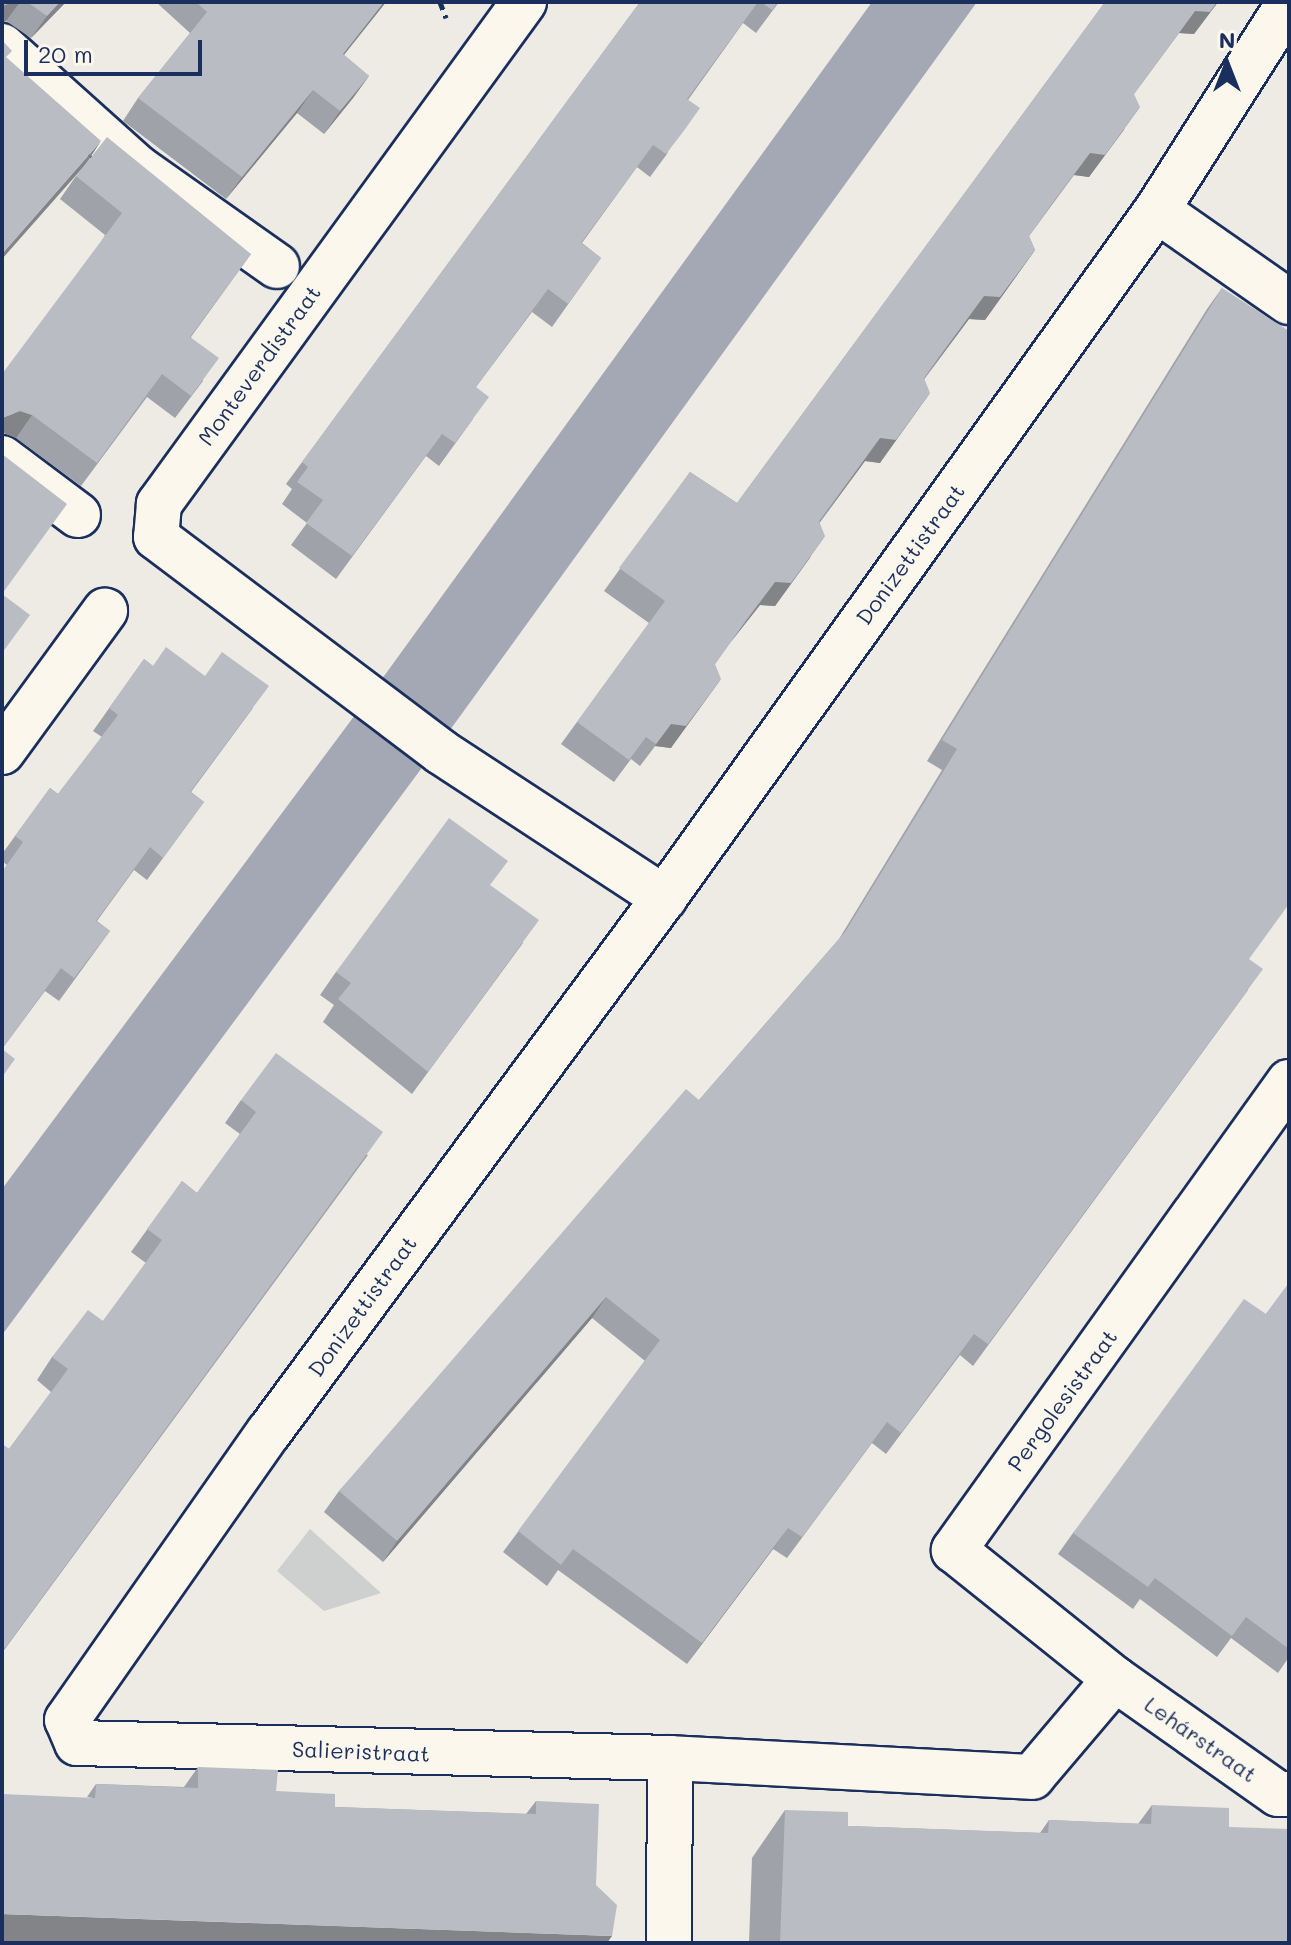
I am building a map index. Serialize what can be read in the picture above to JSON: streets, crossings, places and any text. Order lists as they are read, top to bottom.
{
  "streets": {
    "street": [
      "Monteverdistraat",
      "Donizettistraat",
      "Pergolesistraat",
      "Lehárstraat",
      "Salieristraat"
    ]
  },
  "crossings": [
    ["Monteverdistraat", "Donizettistraat"],
    ["Donizettistraat", "Salieristraat"],
    ["Pergolesistraat", "Lehárstraat"],
    ["Pergolesistraat", "Salieristraat"],
    ["Lehárstraat", "Salieristraat"]
  ],
  "scale_bar": "20 m",
  "north": "top"
}
